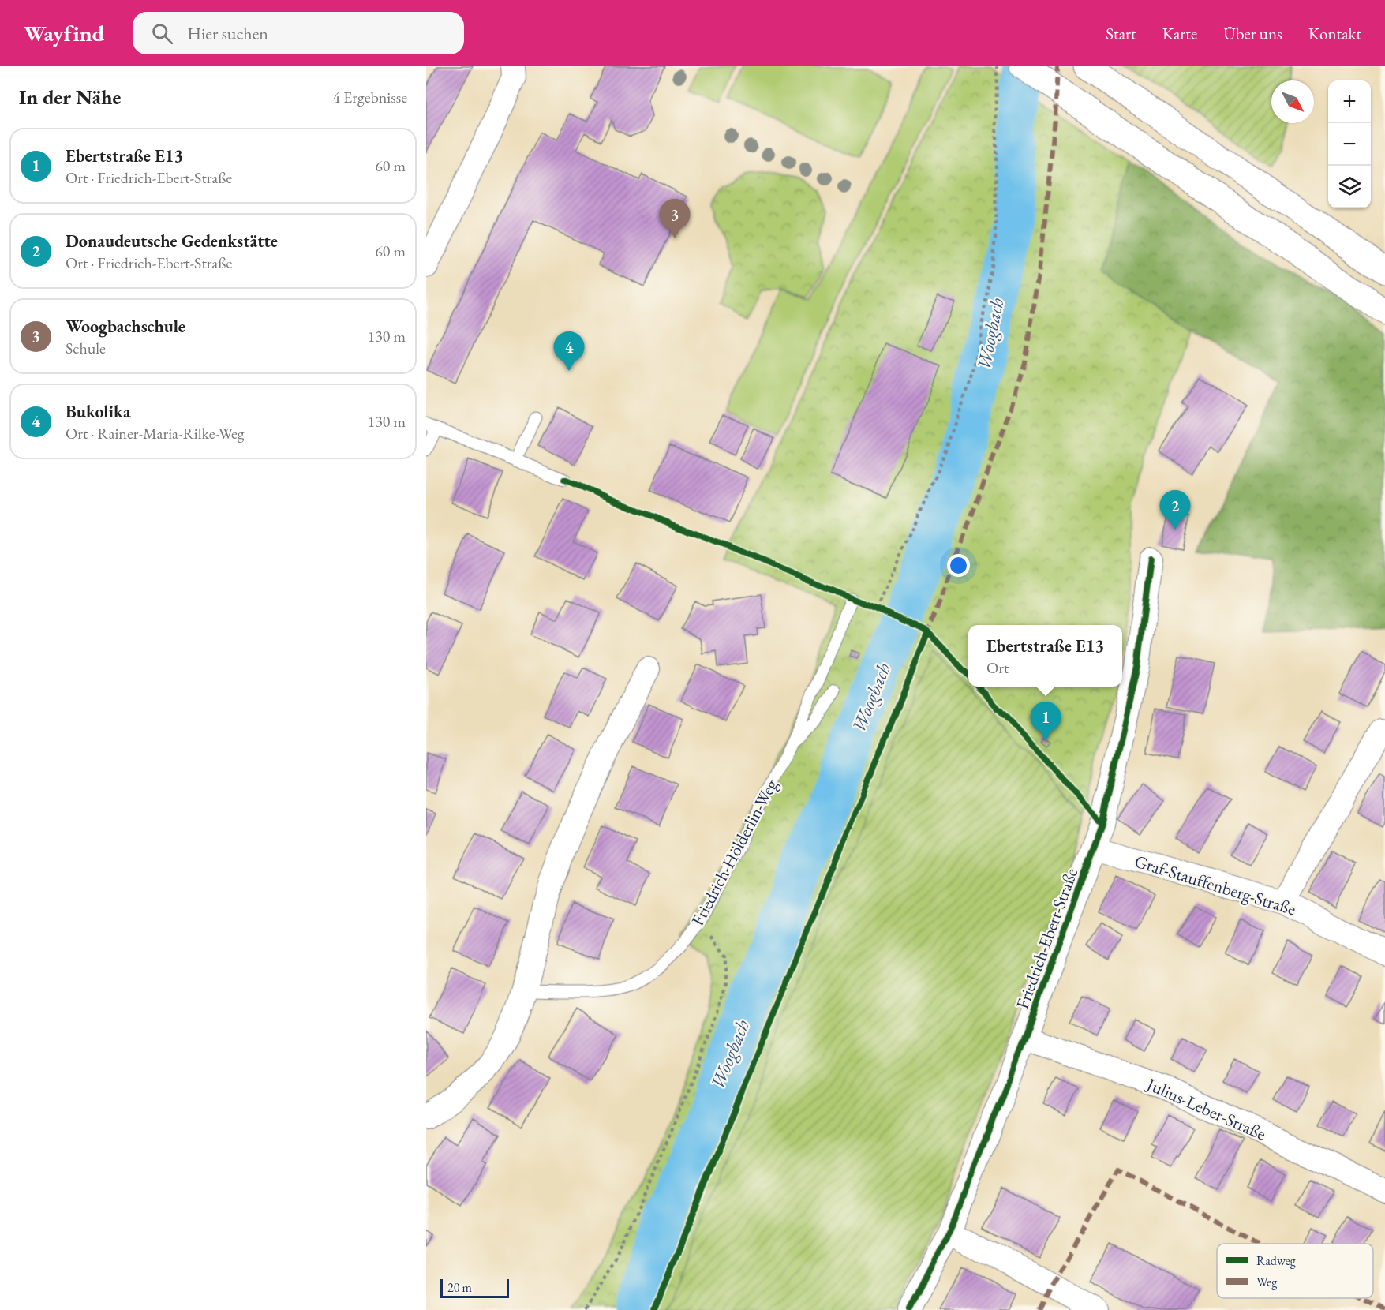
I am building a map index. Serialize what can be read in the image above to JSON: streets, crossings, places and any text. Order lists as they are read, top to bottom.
{
  "streets": {
    "street": ["Graf-Stauffenberg-Straße", "Friedrich-Ebert-Straße", "Julius-Leber-Straße"],
    "lane": ["Friedrich-Hölderlin-Weg"]
  },
  "crossings": [
    ["Graf-Stauffenberg-Straße", "Friedrich-Ebert-Straße"],
    ["Friedrich-Ebert-Straße", "Julius-Leber-Straße"]
  ],
  "water": ["Woogbach"],
  "legend": ["Radweg", "Weg"],
  "scale_bar": "20 m",
  "north": "bottom right",
  "page": {
    "header": "Wayfind",
    "search": "Hier suchen",
    "nav": [
      "Start",
      "Karte",
      "Über uns",
      "Kontakt"
    ],
    "heading": ["In der Nähe", "4 Ergebnisse"],
    "map_buttons": ["+", "−"],
    "list": [
      {
        "mark": "1",
        "name": "Ebertstraße E13",
        "note": "Ort · Friedrich-Ebert-Straße",
        "value": "60 m"
      },
      {
        "mark": "2",
        "name": "Donaudeutsche Gedenkstätte",
        "note": "Ort · Friedrich-Ebert-Straße",
        "value": "60 m"
      },
      {
        "mark": "3",
        "name": "Woogbachschule",
        "note": "Schule",
        "value": "130 m"
      },
      {
        "mark": "4",
        "name": "Bukolika",
        "note": "Ort · Rainer-Maria-Rilke-Weg",
        "value": "130 m"
      }
    ],
    "pins": [
      "3",
      "4",
      "2",
      "1"
    ],
    "popup": ["Ebertstraße E13", "Ort"],
    "scale": "20 m"
  }
}
